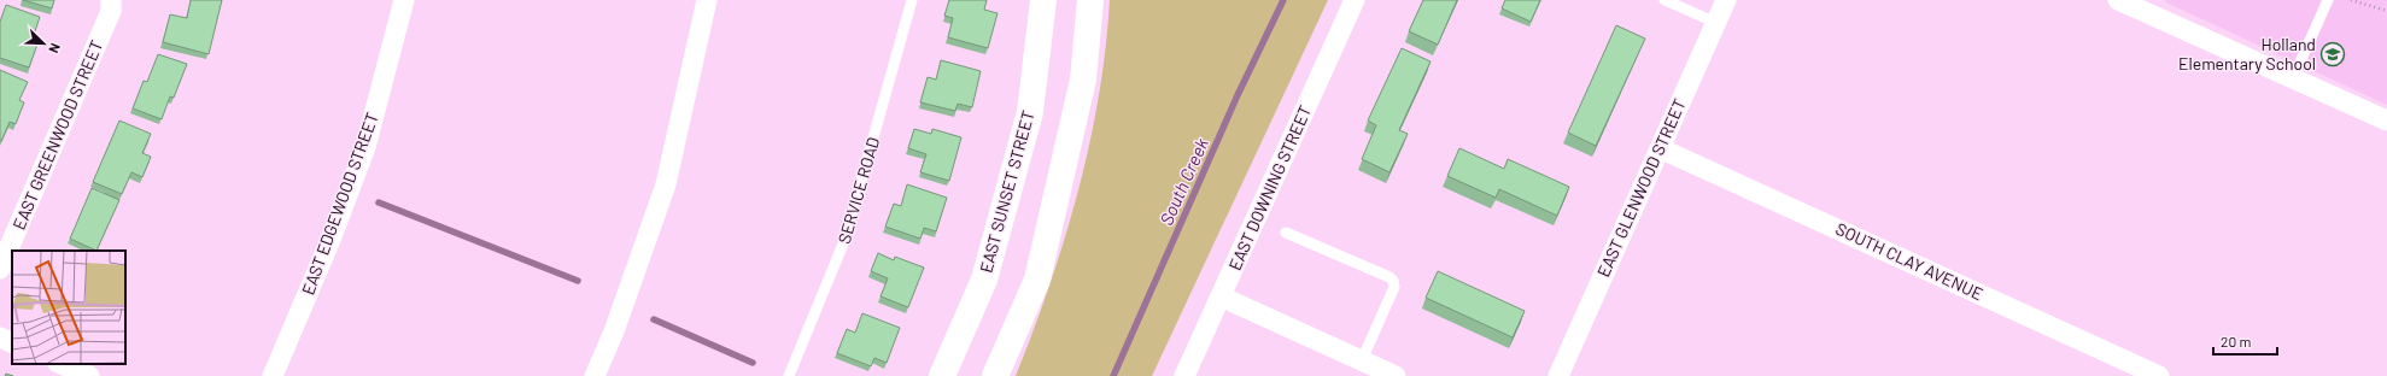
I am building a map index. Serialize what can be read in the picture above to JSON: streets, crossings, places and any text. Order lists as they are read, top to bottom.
{
  "streets": {
    "main road": ["EAST SUNSET STREET"],
    "street": [
      "EAST GREENWOOD STREET",
      "EAST DOWNING STREET",
      "EAST GLENWOOD STREET",
      "EAST EDGEWOOD STREET",
      "SOUTH CLAY AVENUE"
    ],
    "lane": ["SERVICE ROAD"]
  },
  "crossings": [
    ["EAST GLENWOOD STREET", "SOUTH CLAY AVENUE"]
  ],
  "water": ["South Creek"],
  "places": {
    "school or university": ["Holland Elementary School"]
  },
  "scale_bar": "20 m",
  "north": "bottom right"
}
